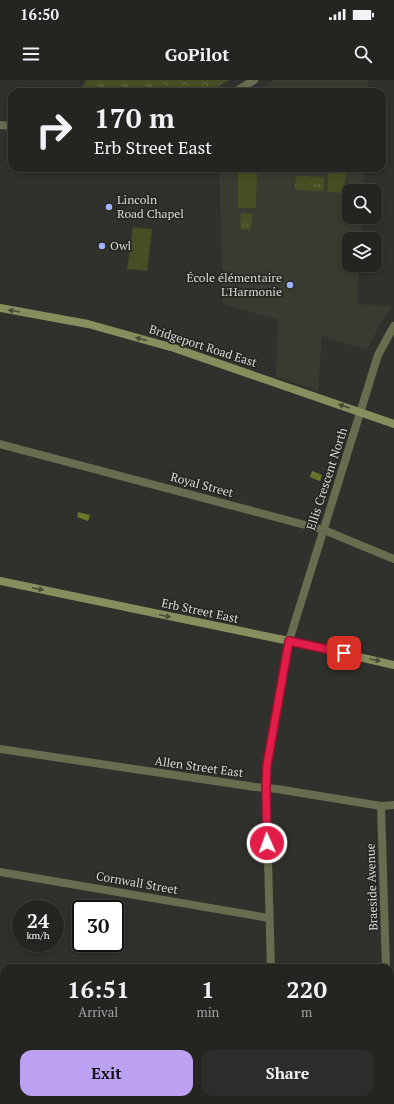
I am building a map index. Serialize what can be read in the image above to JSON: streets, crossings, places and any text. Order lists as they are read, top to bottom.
{
  "streets": {
    "main road": ["Bridgeport Road East", "Erb Street East"],
    "street": [
      "Ellis Crescent North",
      "Royal Street",
      "Allen Street East",
      "Cornwall Street",
      "Braeside Avenue"
    ]
  },
  "crossings": [
    ["Bridgeport Road East", "Ellis Crescent North"],
    ["Ellis Crescent North", "Royal Street"],
    ["Ellis Crescent North", "Erb Street East"],
    ["Ellis Crescent North", "Allen Street East"],
    ["Ellis Crescent North", "Cornwall Street"],
    ["Allen Street East", "Braeside Avenue"]
  ],
  "one_way": ["Bridgeport Road East", "Erb Street East"],
  "places": ["Lincoln Road Chapel", "Owl", "École élémentaire L'Harmonie"],
  "page": {
    "status": "16:50",
    "header": "GoPilot",
    "turn": ["170 m", "Erb Street East"],
    "speed": "24 km/h",
    "limit": "30",
    "eta": [
      "16:51",
      "Arrival",
      "1",
      "min",
      "220",
      "m"
    ],
    "buttons": ["Exit", "Share"]
  }
}
